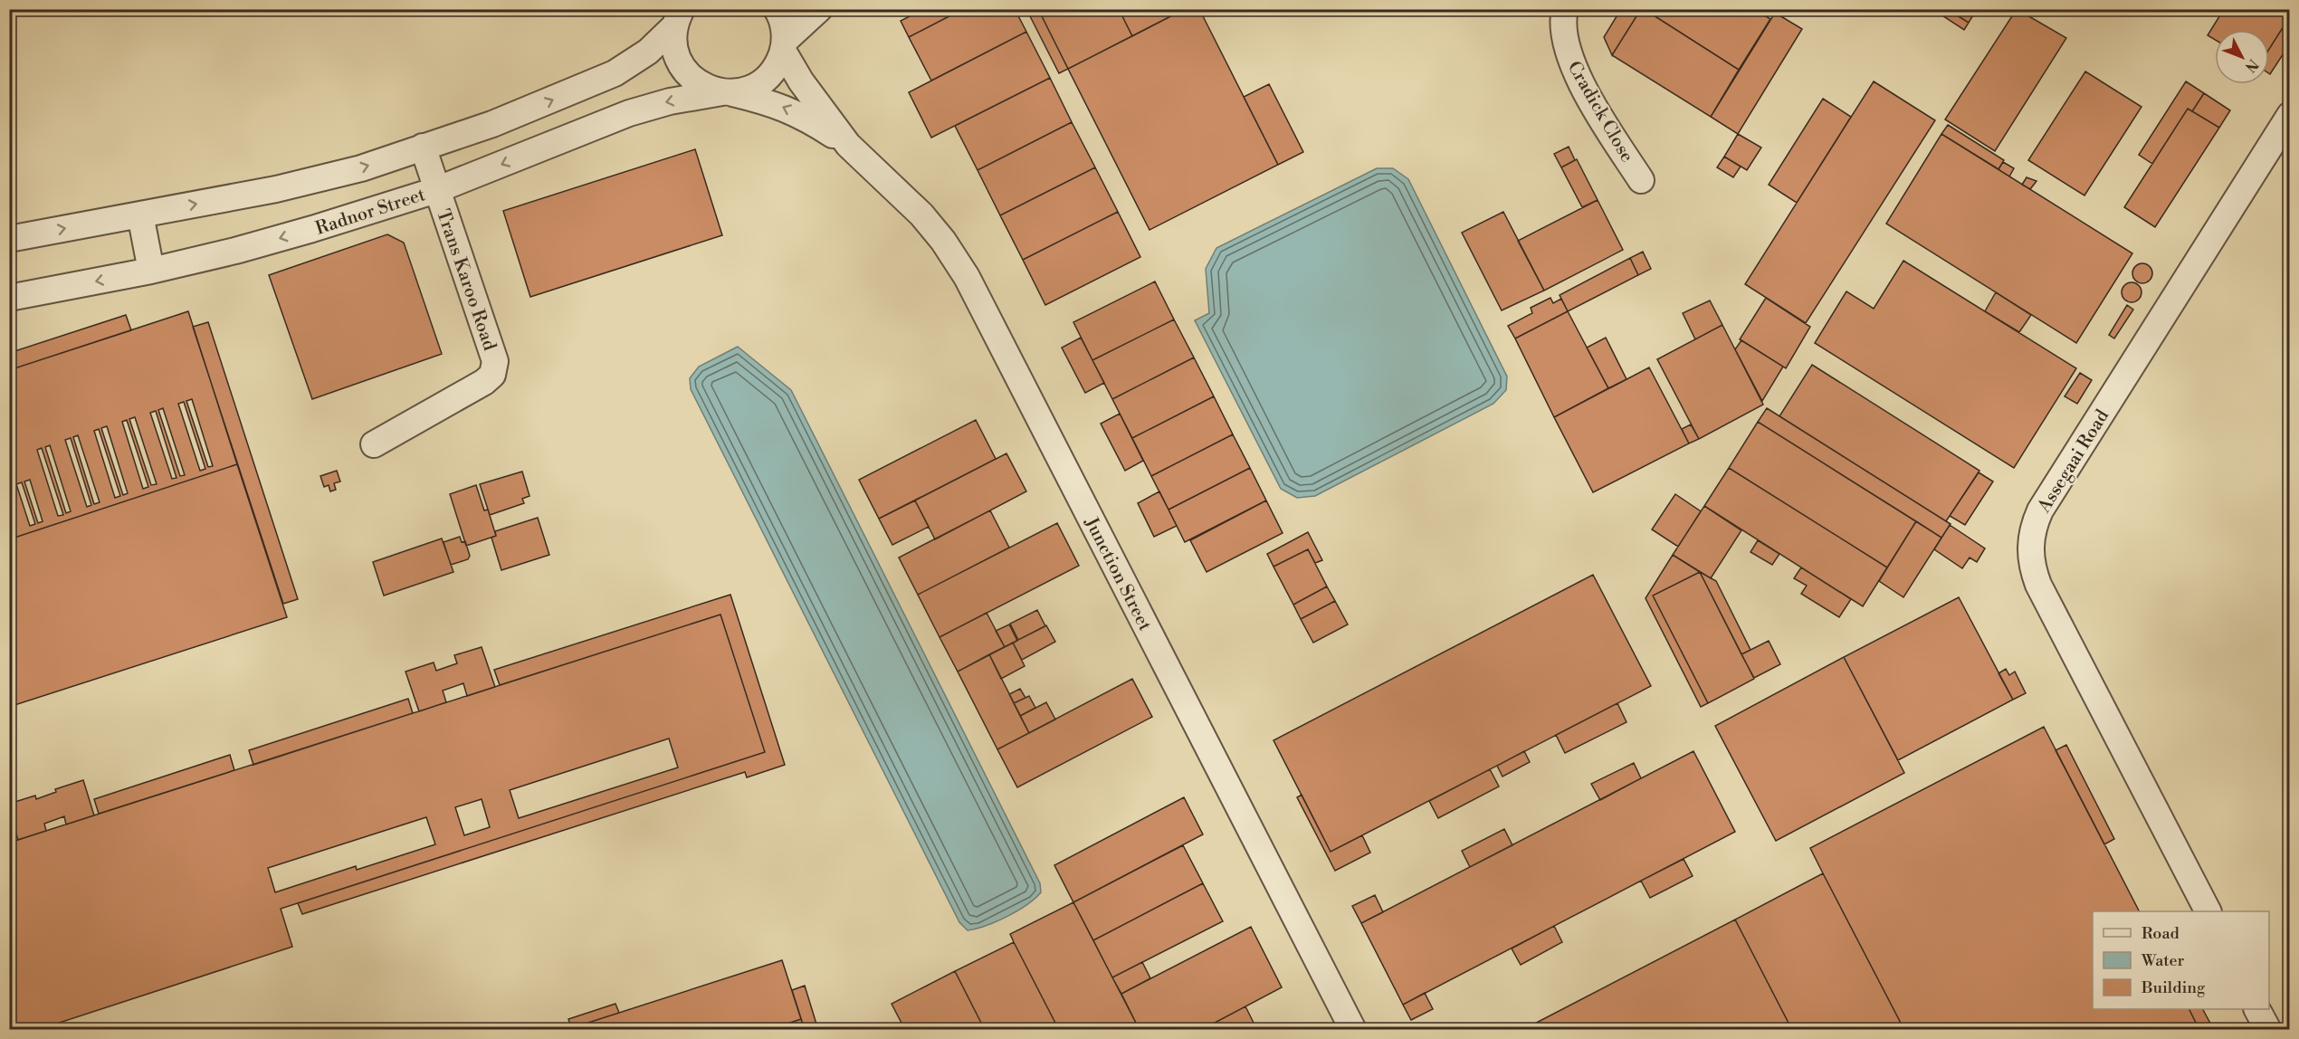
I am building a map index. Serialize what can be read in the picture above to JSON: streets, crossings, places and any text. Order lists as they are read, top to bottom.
{
  "streets": {
    "street": [
      "Cradick Close",
      "Radnor Street",
      "Trans Karoo Road",
      "Assegaai Road",
      "Junction Street"
    ]
  },
  "crossings": [
    ["Radnor Street", "Trans Karoo Road"],
    ["Radnor Street", "Junction Street"]
  ],
  "legend": ["Road", "Water", "Building"],
  "north": "bottom right"
}
